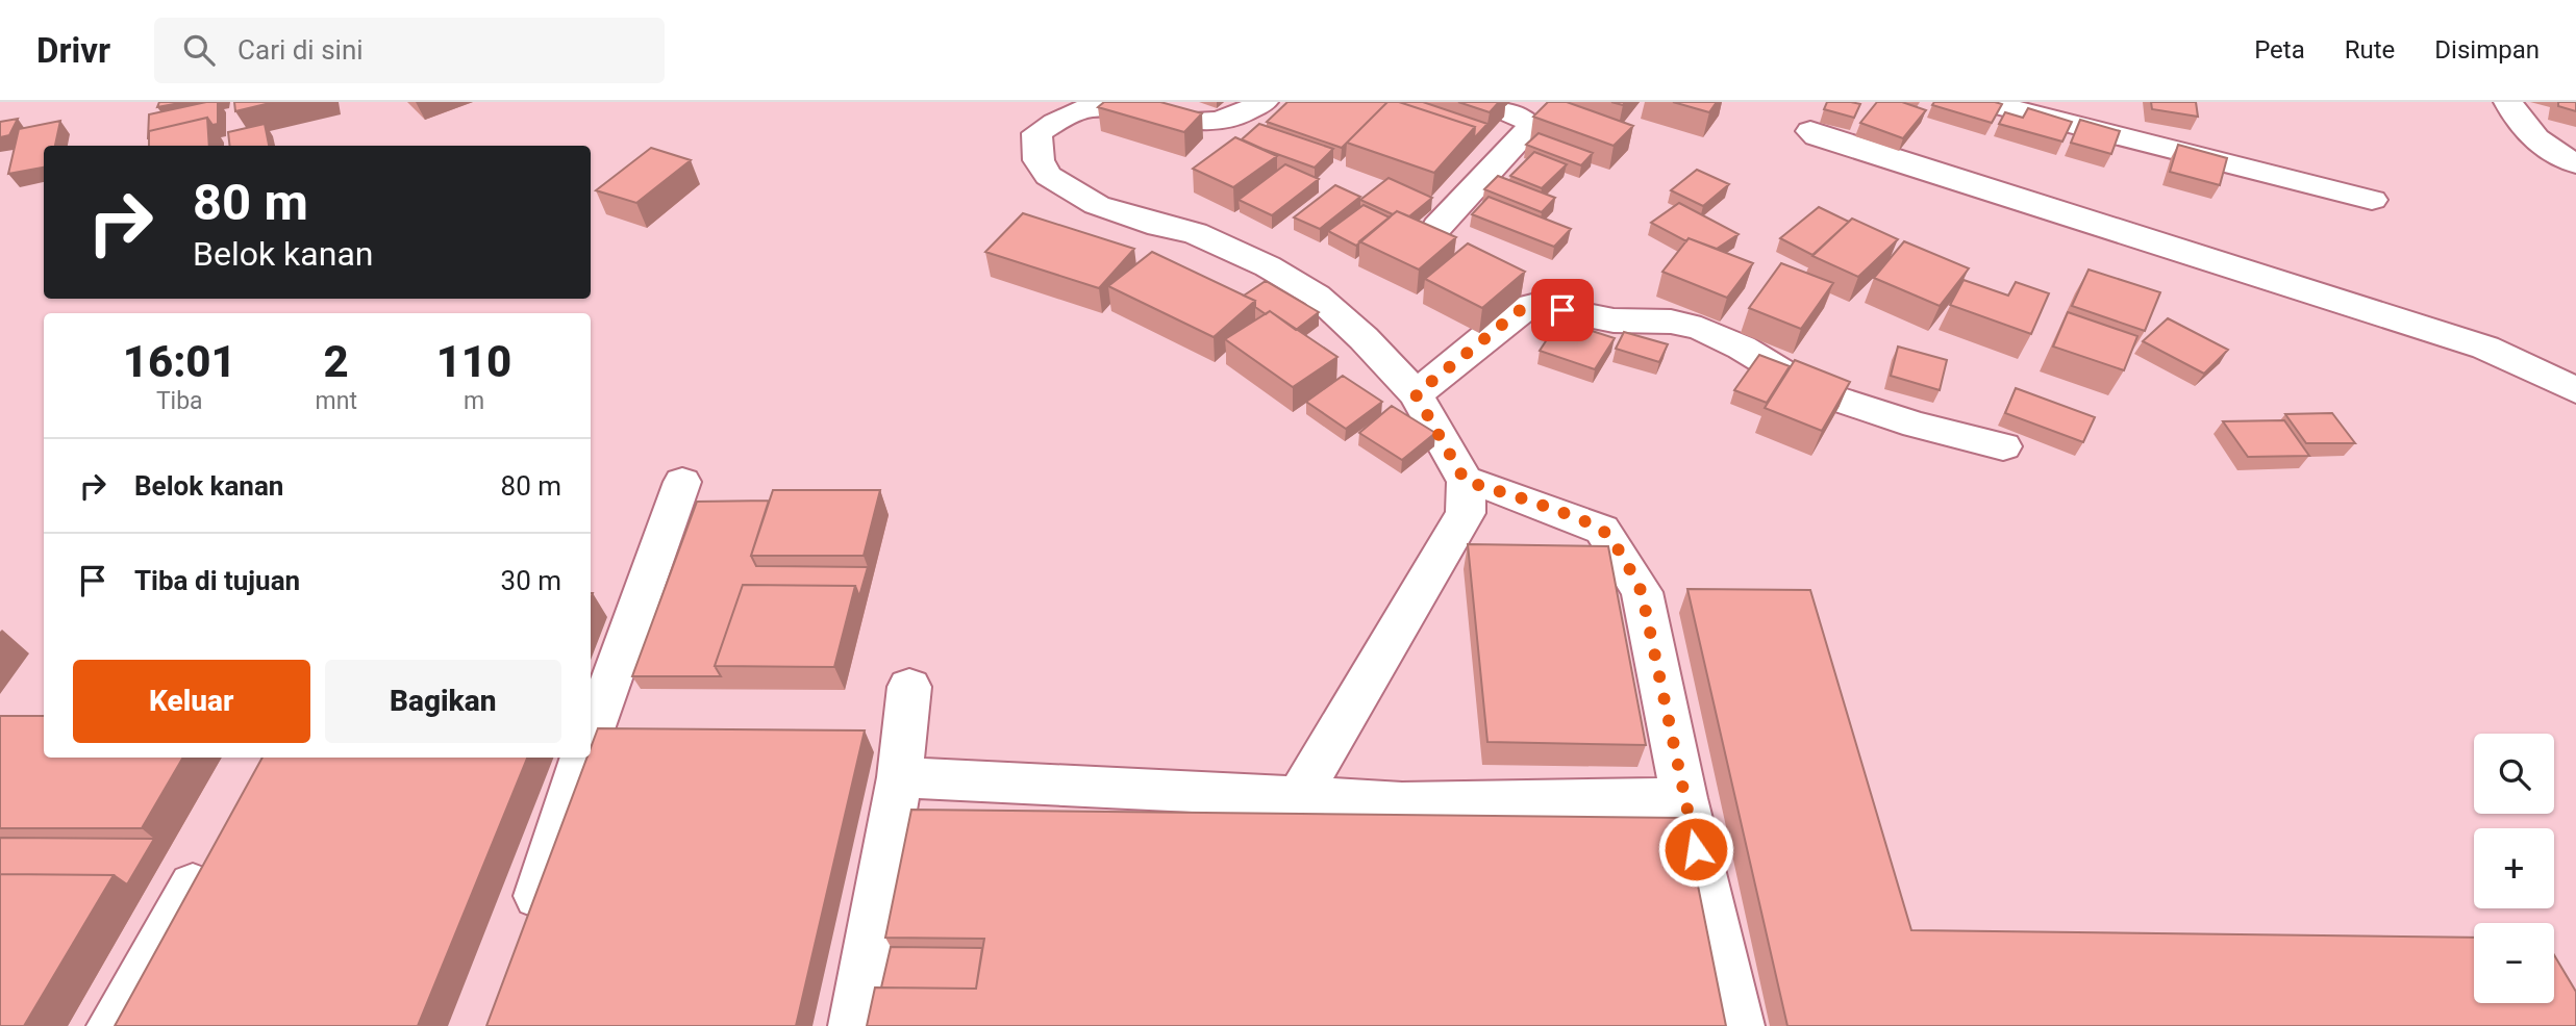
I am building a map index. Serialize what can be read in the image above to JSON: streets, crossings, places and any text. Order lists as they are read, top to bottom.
{
  "page": {
    "header": "Drivr",
    "search": "Cari di sini",
    "nav": ["Peta", "Rute", "Disimpan"],
    "turn": ["80 m", "Belok kanan"],
    "eta": [
      "16:01",
      "Tiba",
      "2",
      "mnt",
      "110",
      "m"
    ],
    "list": [
      {
        "name": "Belok kanan",
        "value": "80 m"
      },
      {
        "name": "Tiba di tujuan",
        "value": "30 m"
      }
    ],
    "buttons": ["Keluar", "Bagikan"],
    "map_buttons": ["+", "−"]
  }
}
